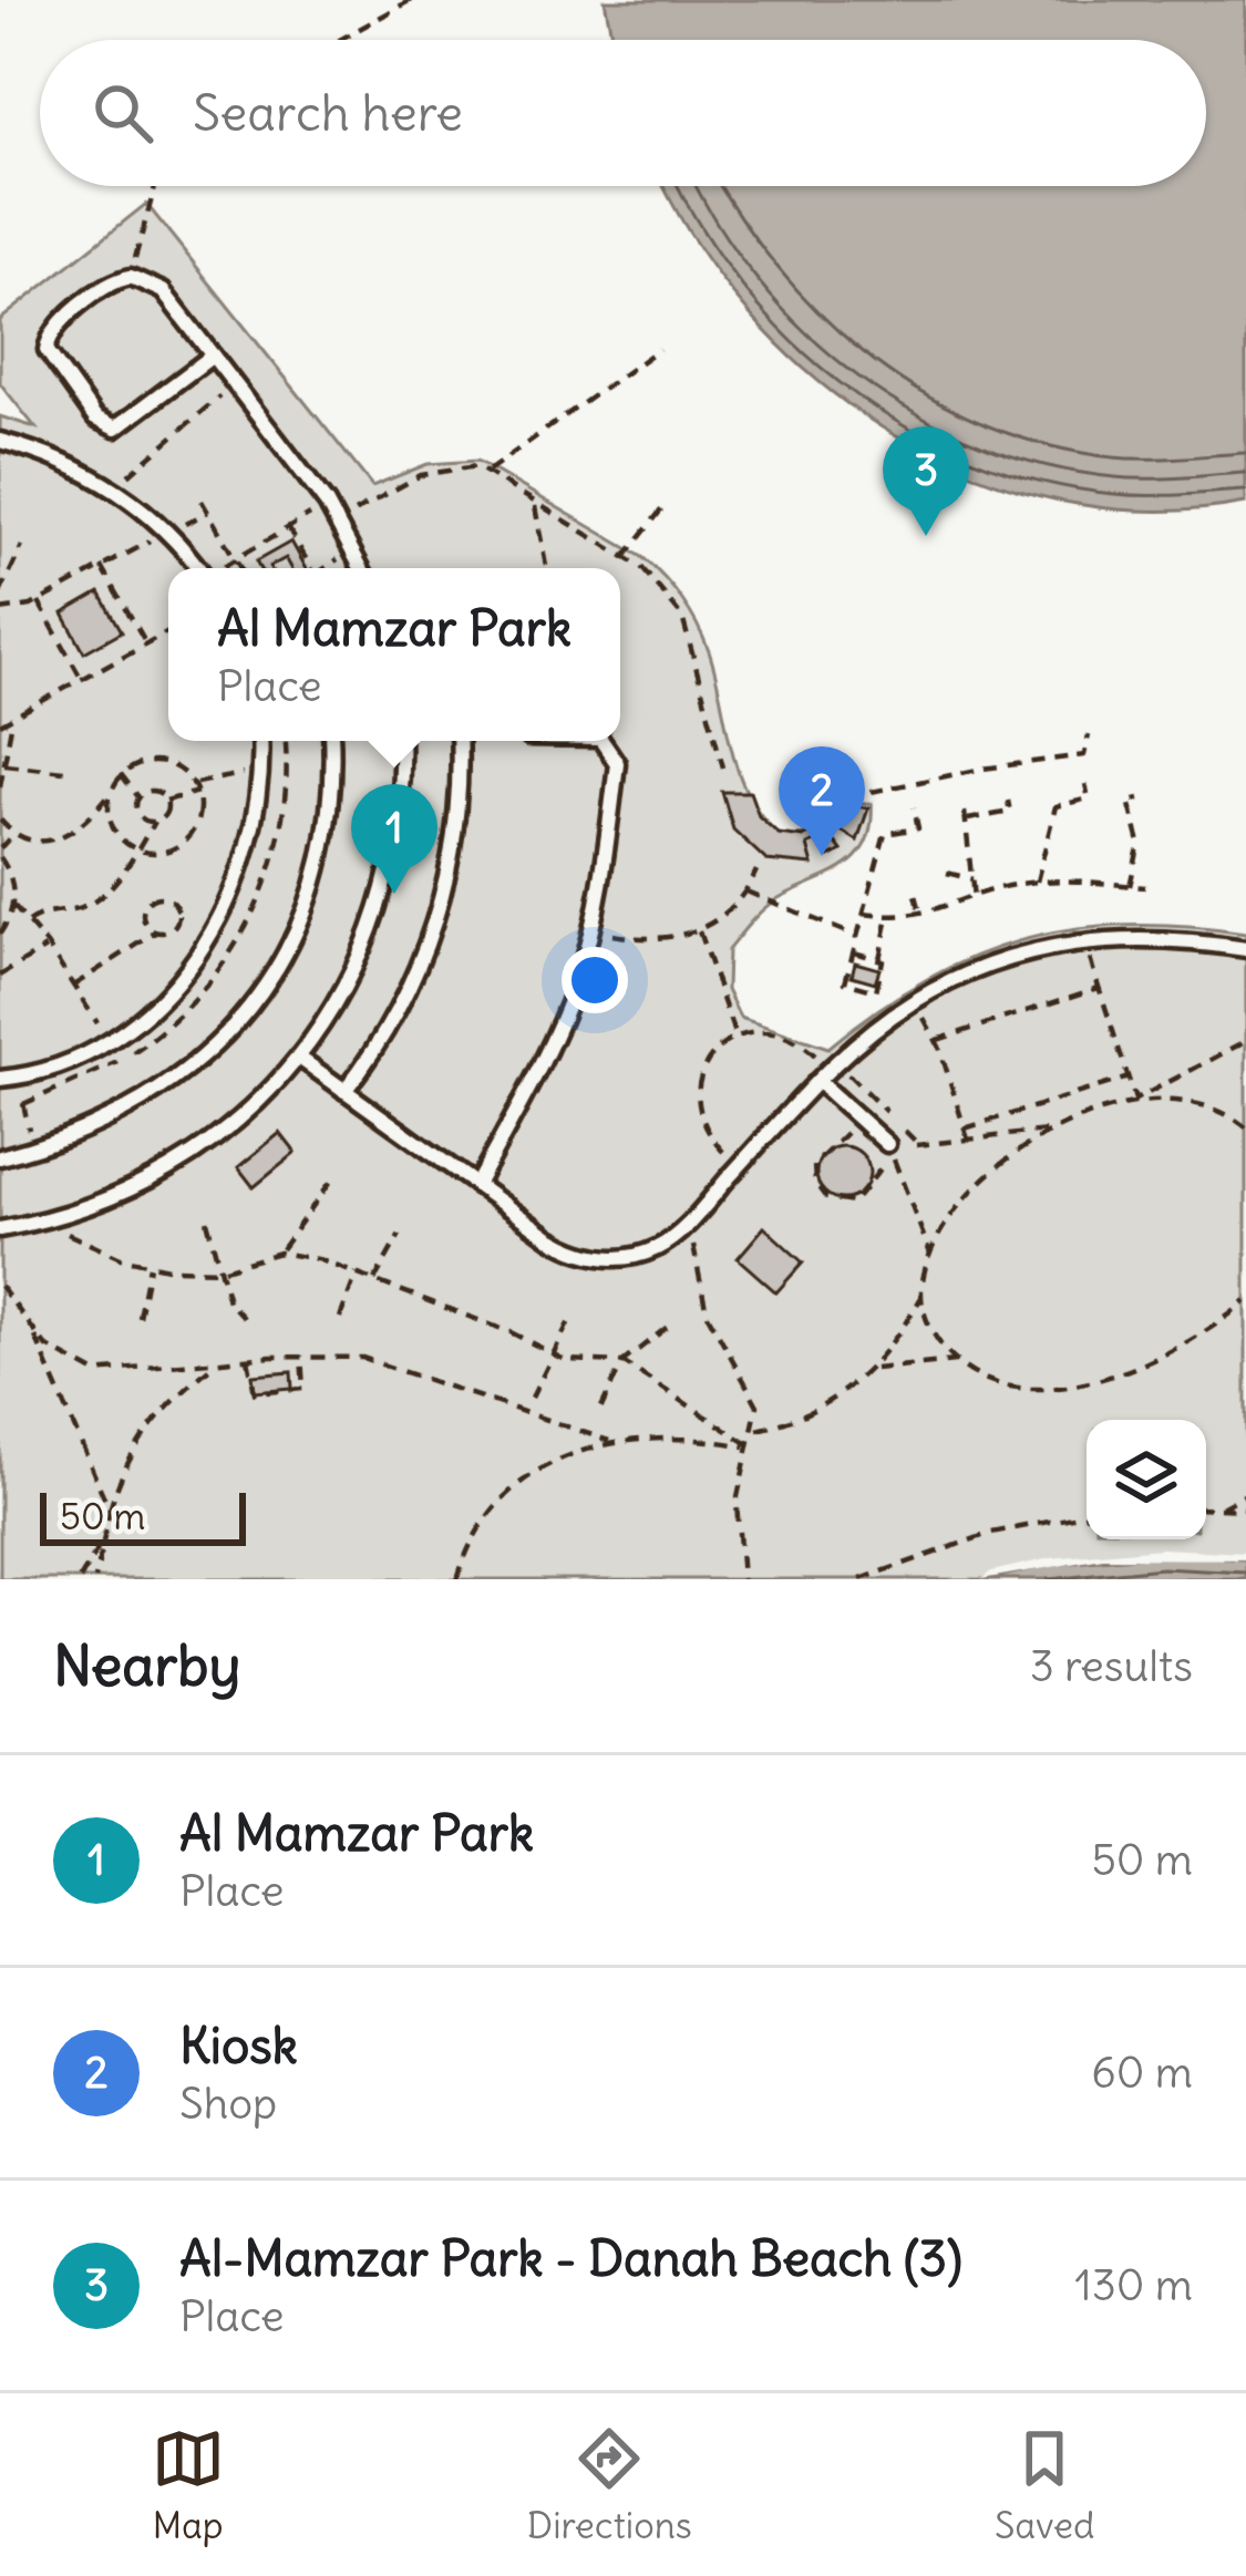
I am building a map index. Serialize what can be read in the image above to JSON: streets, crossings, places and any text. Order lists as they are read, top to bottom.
{
  "scale_bar": "50 m",
  "page": {
    "search": "Search here",
    "pins": ["3", "2", "1"],
    "popup": ["Al Mamzar Park", "Place"],
    "scale": "50 m",
    "heading": ["Nearby", "3 results"],
    "list": [
      {
        "mark": "1",
        "name": "Al Mamzar Park",
        "note": "Place",
        "value": "50 m"
      },
      {
        "mark": "2",
        "name": "Kiosk",
        "note": "Shop",
        "value": "60 m"
      },
      {
        "mark": "3",
        "name": "Al-Mamzar Park - Danah Beach (3)",
        "note": "Place",
        "value": "130 m"
      }
    ],
    "nav": ["Map", "Directions", "Saved"]
  }
}
